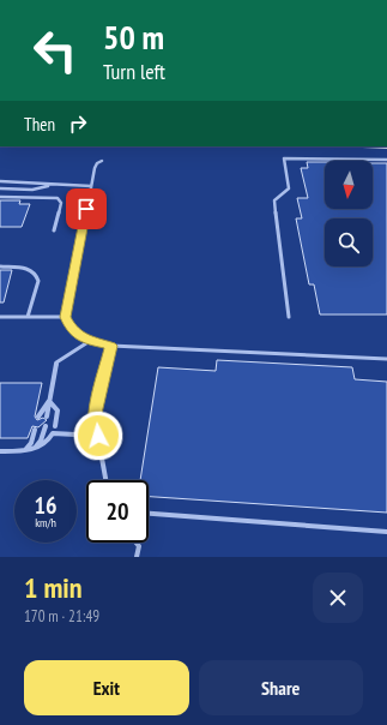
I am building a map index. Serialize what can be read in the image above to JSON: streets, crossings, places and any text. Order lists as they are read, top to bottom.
{
  "north": "bottom",
  "page": {
    "turn": ["50 m", "Turn left"],
    "then": "Then",
    "speed": "16 km/h",
    "limit": "20",
    "heading": ["1 min", "170 m · 21:49"],
    "buttons": ["Exit", "Share"]
  }
}
